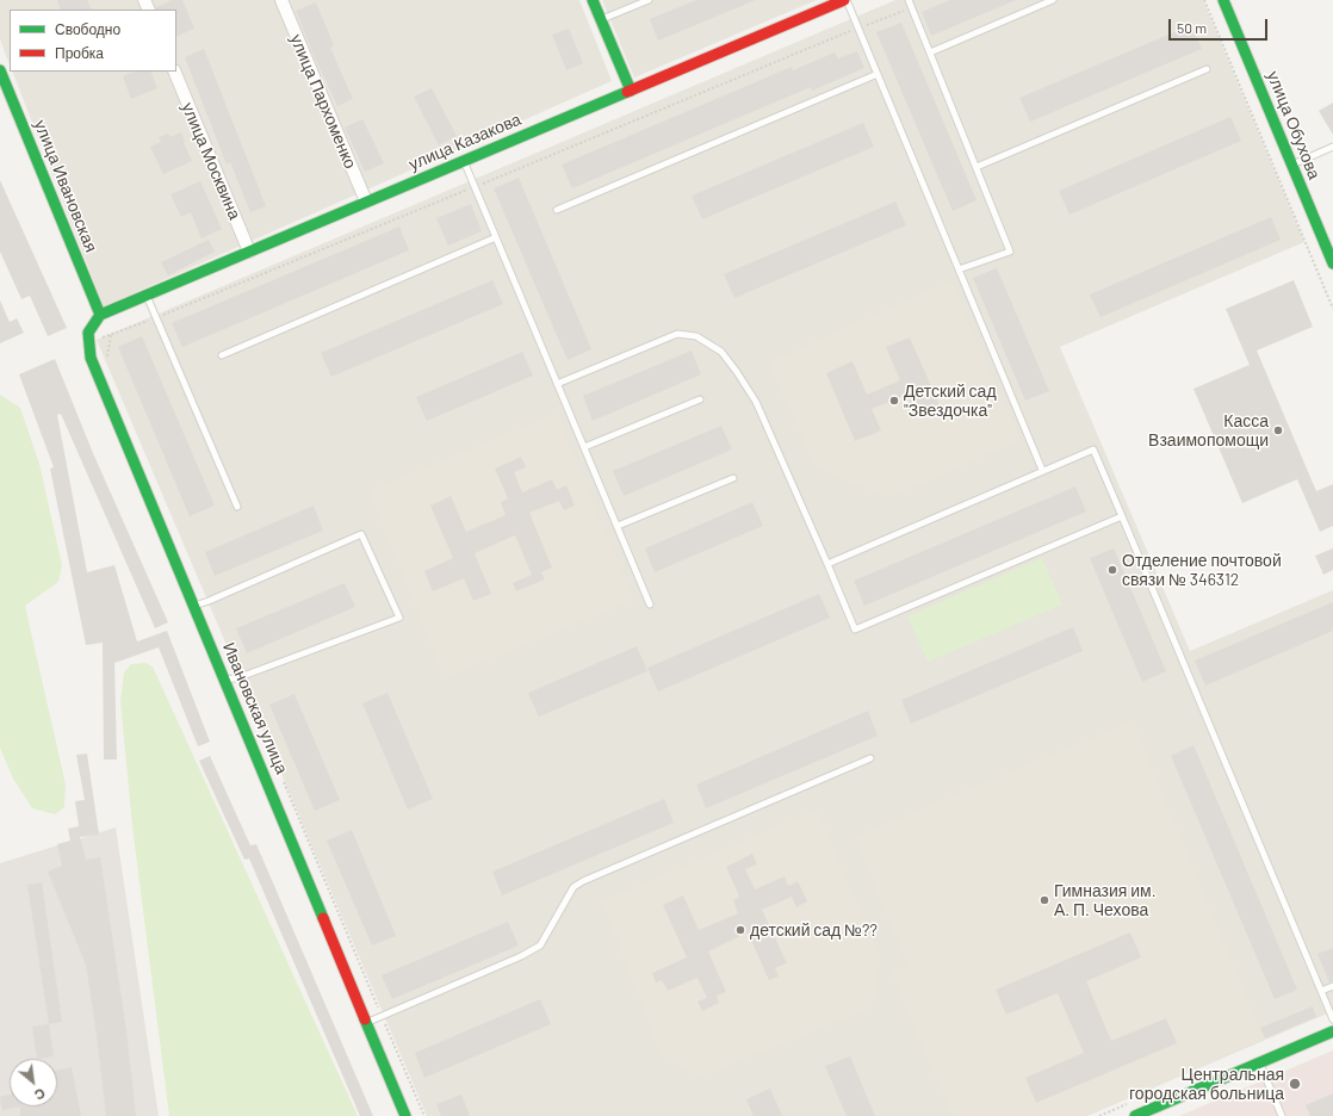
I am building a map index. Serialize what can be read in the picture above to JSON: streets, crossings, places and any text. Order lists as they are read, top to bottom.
{
  "streets": {
    "street": [
      "улица Пархоменко",
      "улица Обухова",
      "улица Казакова",
      "улица Москвина",
      "улица Ивановская",
      "Ивановская улица"
    ]
  },
  "crossings": [
    ["улица Пархоменко", "улица Казакова"],
    ["улица Казакова", "улица Москвина"],
    ["улица Казакова", "улица Ивановская"],
    ["улица Казакова", "Ивановская улица"],
    ["улица Ивановская", "Ивановская улица"]
  ],
  "places": [
    "Детский сад \"Звездочка\"",
    "Касса Взаимопомощи",
    "Отделение почтовой связи № 346312",
    "Гимназия им. А. П. Чехова",
    "детский сад №??",
    "Центральная городская больница"
  ],
  "legend": ["Свободно", "Пробка"],
  "scale_bar": "50 m",
  "north": "bottom right"
}
